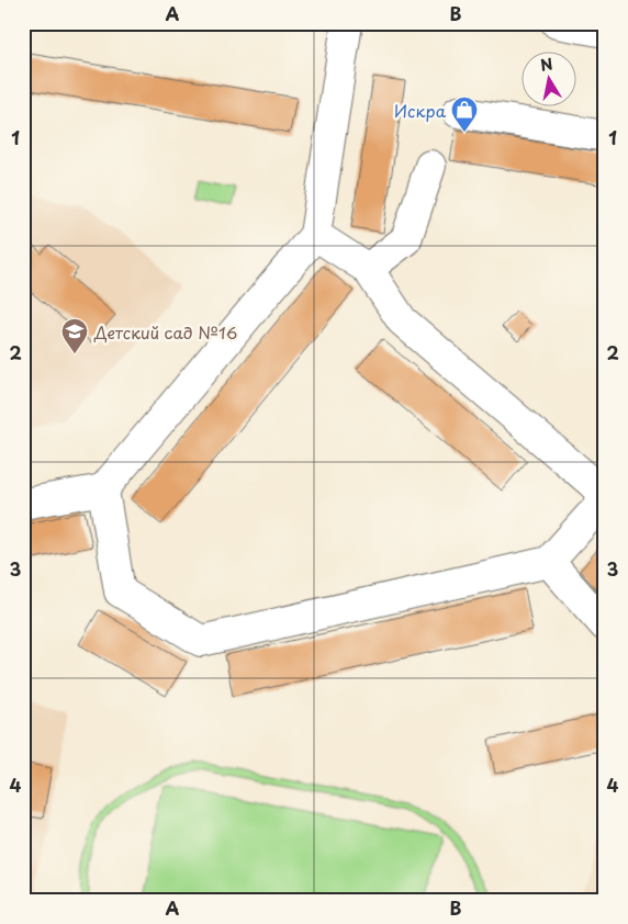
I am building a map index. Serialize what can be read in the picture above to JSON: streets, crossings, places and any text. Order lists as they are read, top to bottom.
{
  "places": {
    "shop": ["Искра"],
    "school or university": ["Детский сад №16"]
  },
  "north": "top",
  "grid": {
    "columns": ["A", "B"],
    "rows": [
      "1",
      "2",
      "3",
      "4"
    ]
  }
}
